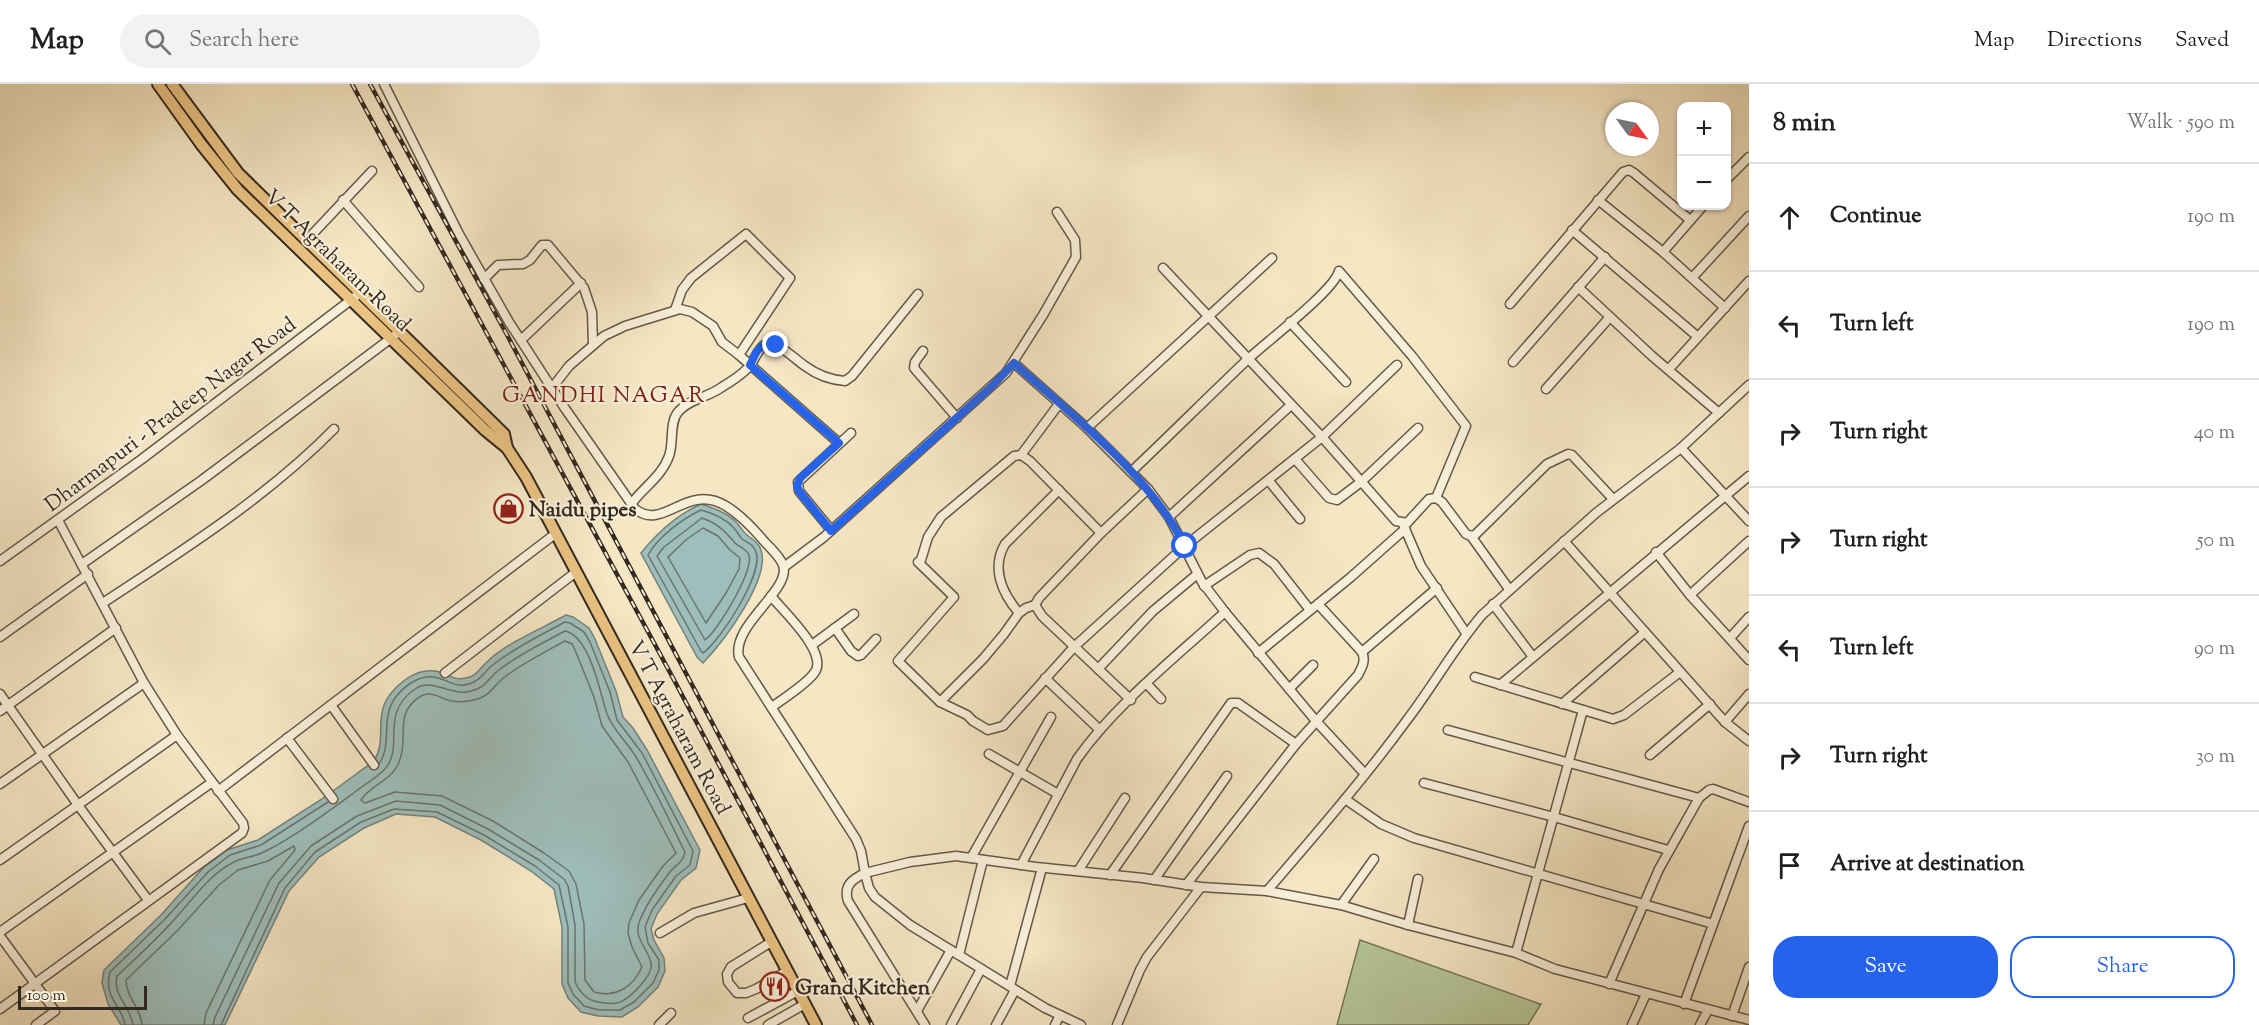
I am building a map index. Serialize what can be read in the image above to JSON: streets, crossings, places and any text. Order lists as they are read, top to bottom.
{
  "streets": {
    "main road": ["V T Agraharam Road"],
    "street": ["Dharmapuri - Pradeep Nagar Road"]
  },
  "crossings": [
    ["V T Agraharam Road", "Dharmapuri - Pradeep Nagar Road"]
  ],
  "districts": ["GANDHI NAGAR"],
  "places": {
    "shop": ["Naidu pipes"],
    "restaurant": ["Grand Kitchen"]
  },
  "scale_bar": "100 m",
  "north": "bottom right",
  "page": {
    "header": "Map",
    "search": "Search here",
    "nav": ["Map", "Directions", "Saved"],
    "heading": ["8 min", "Walk · 590 m"],
    "map_buttons": ["+", "−"],
    "list": [
      ["Continue", "190 m"],
      ["Turn left", "190 m"],
      ["Turn right", "40 m"],
      ["Turn right", "50 m"],
      ["Turn left", "90 m"],
      ["Turn right", "30 m"],
      "Arrive at destination"
    ],
    "buttons": ["Save", "Share"],
    "scale": "100 m"
  }
}
